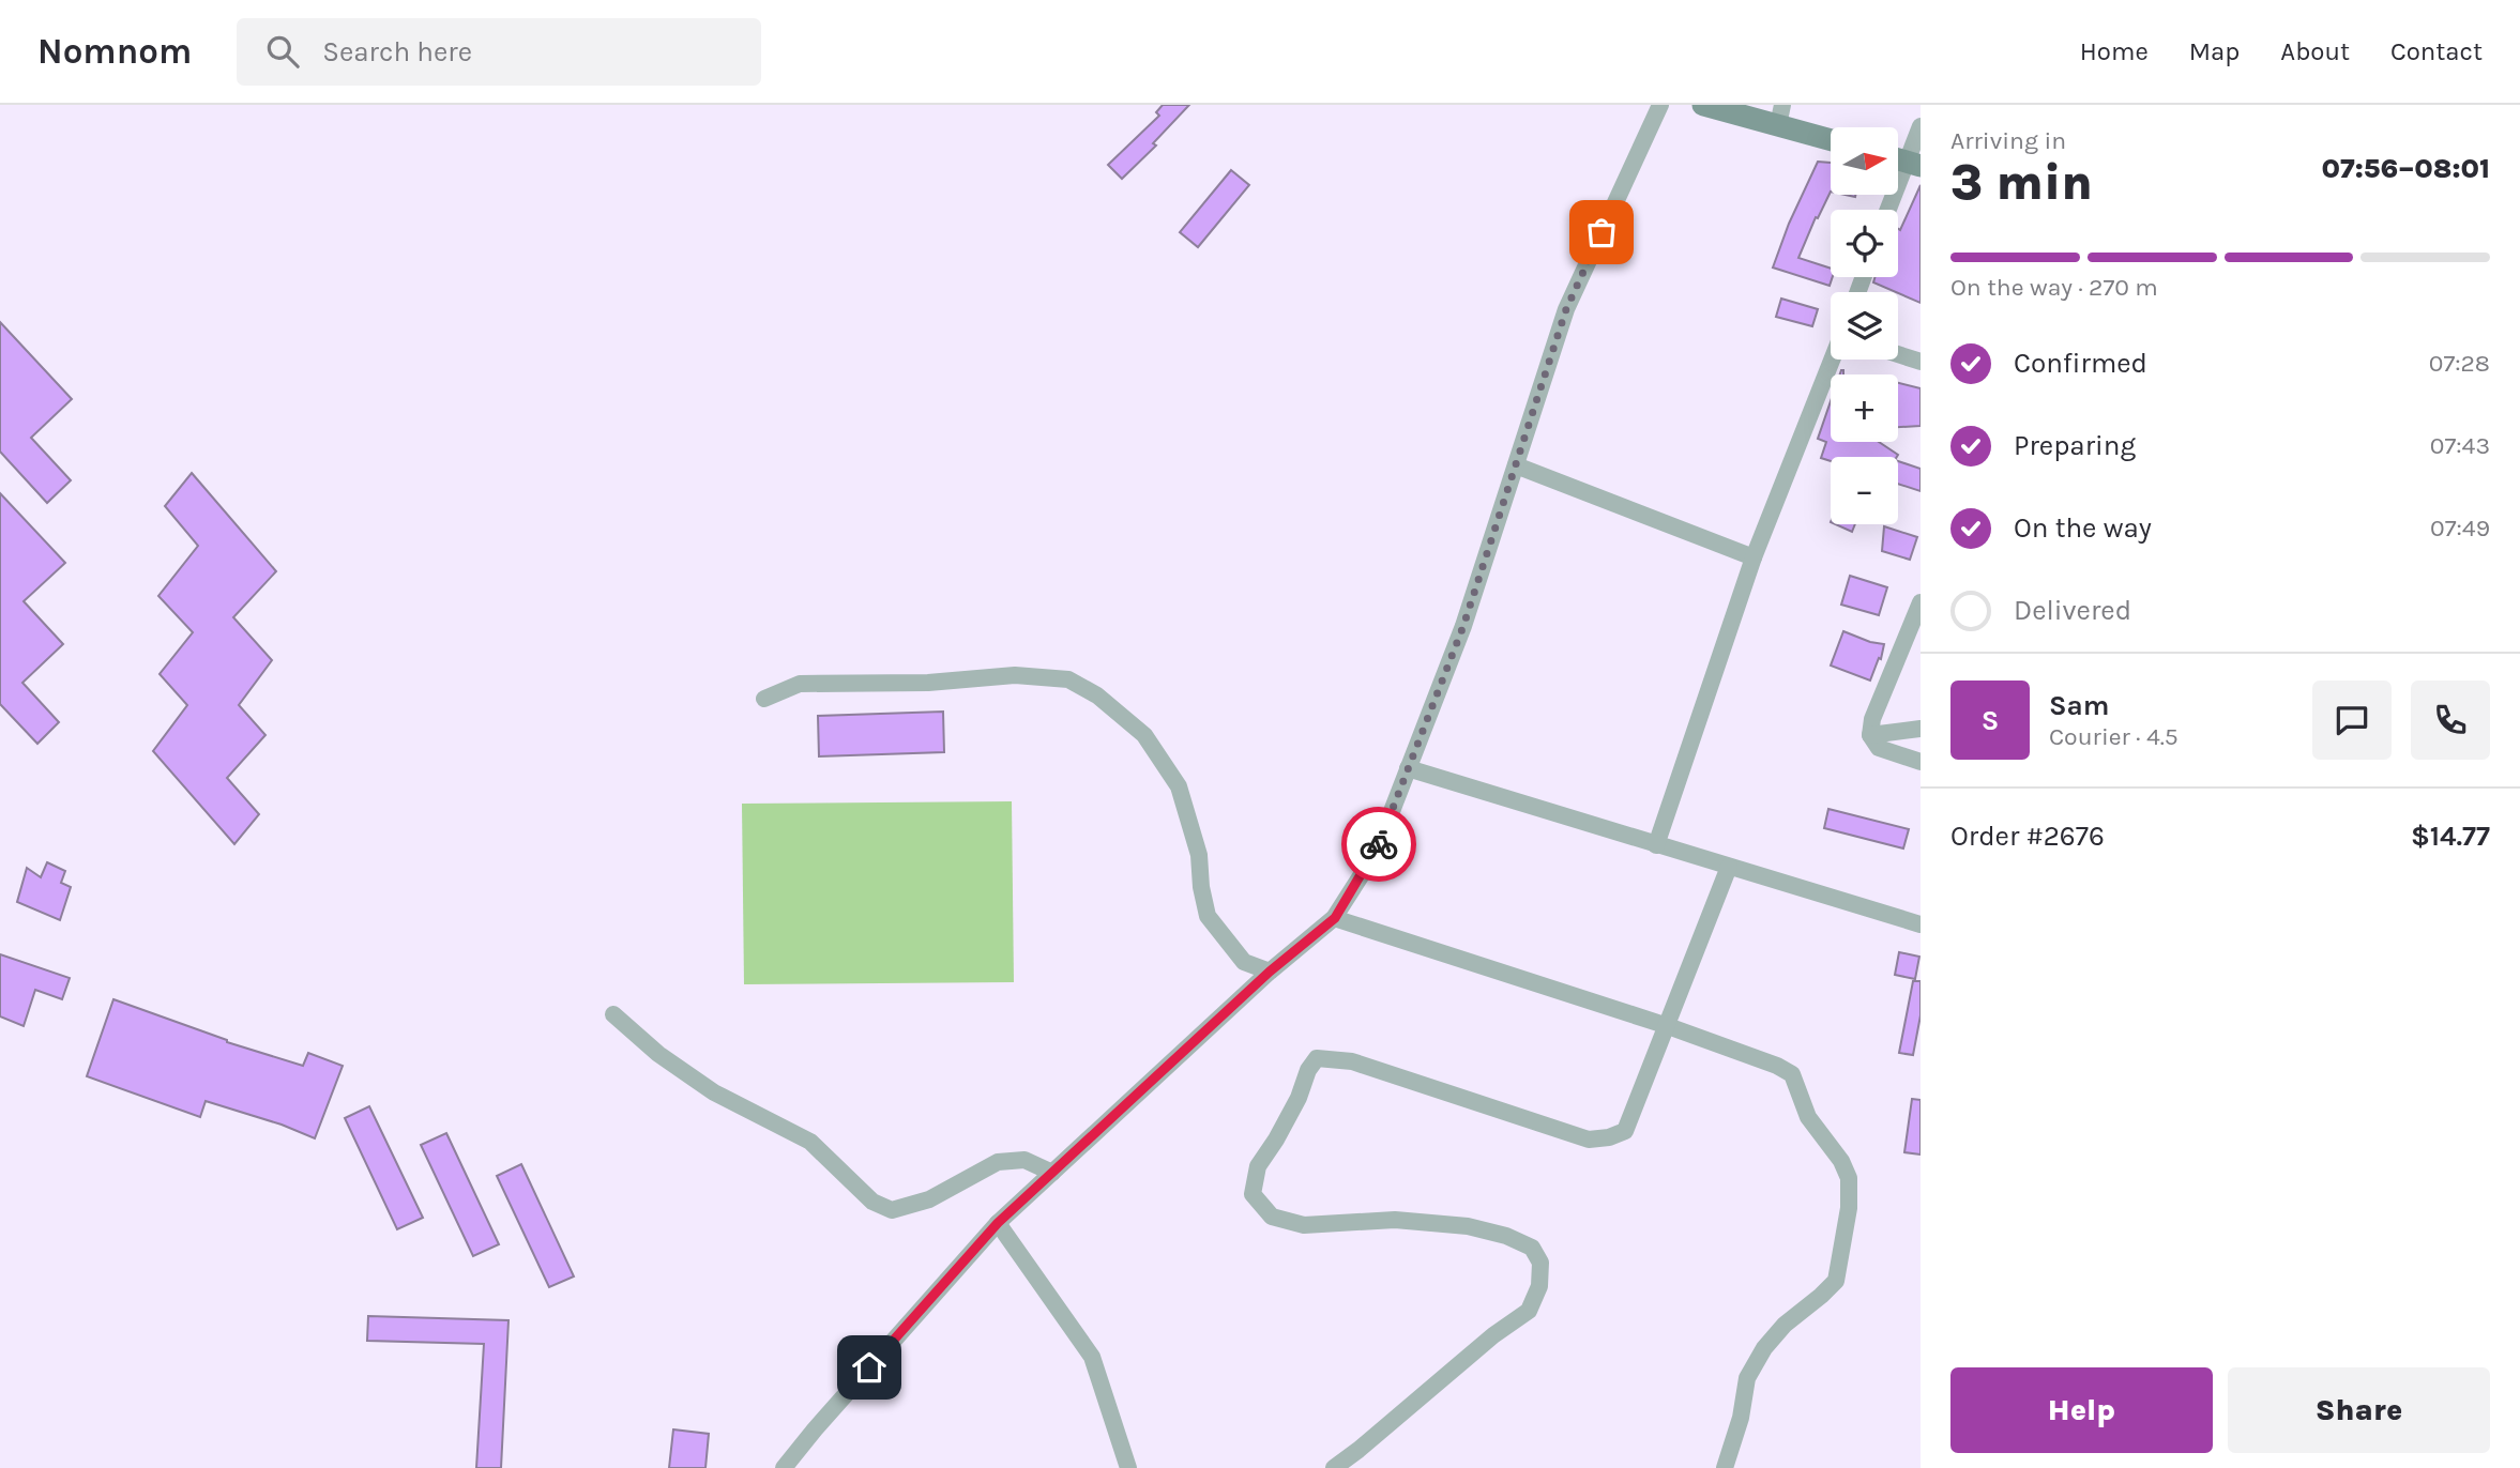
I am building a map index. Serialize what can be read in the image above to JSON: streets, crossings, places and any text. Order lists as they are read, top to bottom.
{
  "north": "right",
  "page": {
    "header": "Nomnom",
    "search": "Search here",
    "nav": [
      "Home",
      "Map",
      "About",
      "Contact"
    ],
    "heading": ["3 min", "Arriving in", "07:56–08:01"],
    "panel": [
      "Sam",
      "Courier · 4.5",
      "Order #2676",
      "$14.77"
    ],
    "map_buttons": ["+", "−"],
    "bar": "On the way · 270 m",
    "list": [
      ["Confirmed", "07:28"],
      ["Preparing", "07:43"],
      ["On the way", "07:49"],
      "Delivered"
    ],
    "round": "S",
    "buttons": ["Help", "Share"]
  }
}
